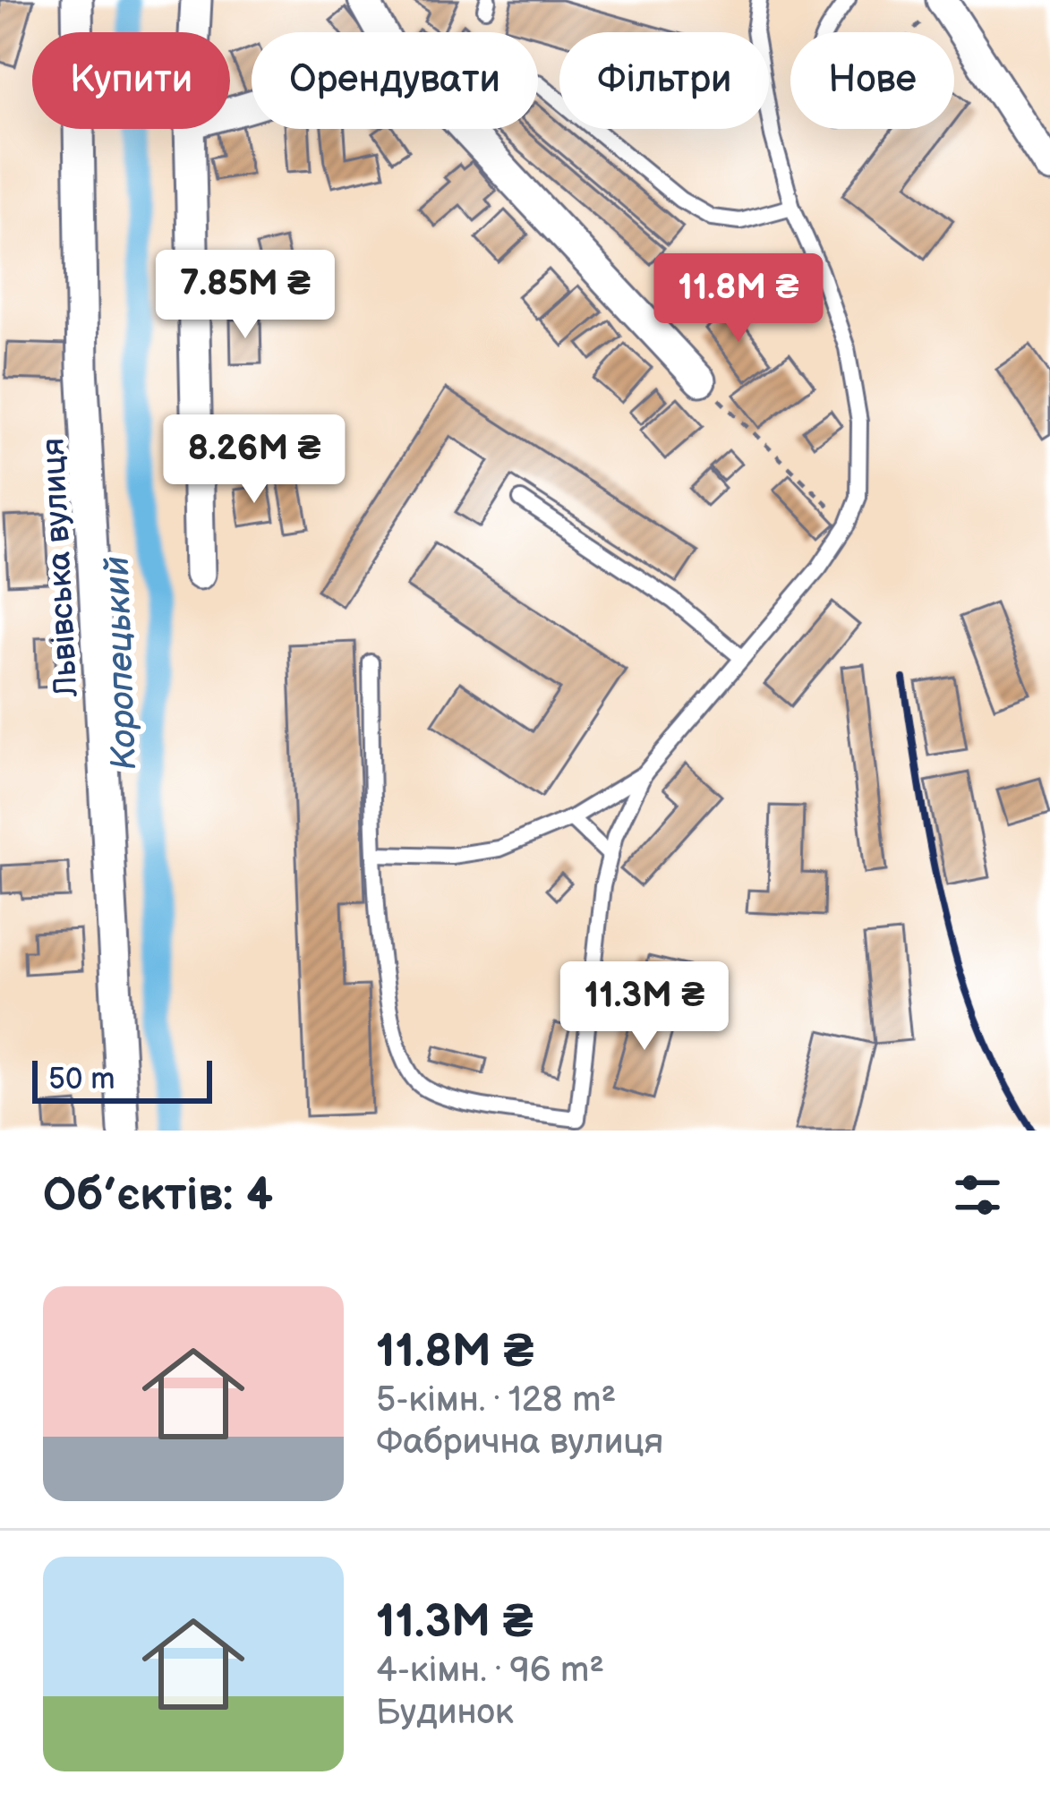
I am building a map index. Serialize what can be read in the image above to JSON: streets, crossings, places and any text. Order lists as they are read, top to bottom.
{
  "streets": {
    "street": ["Львівська вулиця"]
  },
  "water": ["Коропецький"],
  "scale_bar": "50 m",
  "page": {
    "chip": [
      "Купити",
      "Орендувати",
      "Фільтри",
      "Нове"
    ],
    "price": [
      "7.85M ₴",
      "11.8M ₴",
      "8.26M ₴",
      "11.3M ₴"
    ],
    "scale": "50 m",
    "heading": "Об’єктів: 4",
    "list": [
      {
        "name": "11.8M ₴",
        "note": "5-кімн. · 128 m² · Фабрична вулиця"
      },
      {
        "name": "11.3M ₴",
        "note": "4-кімн. · 96 m² · Будинок"
      }
    ]
  }
}
